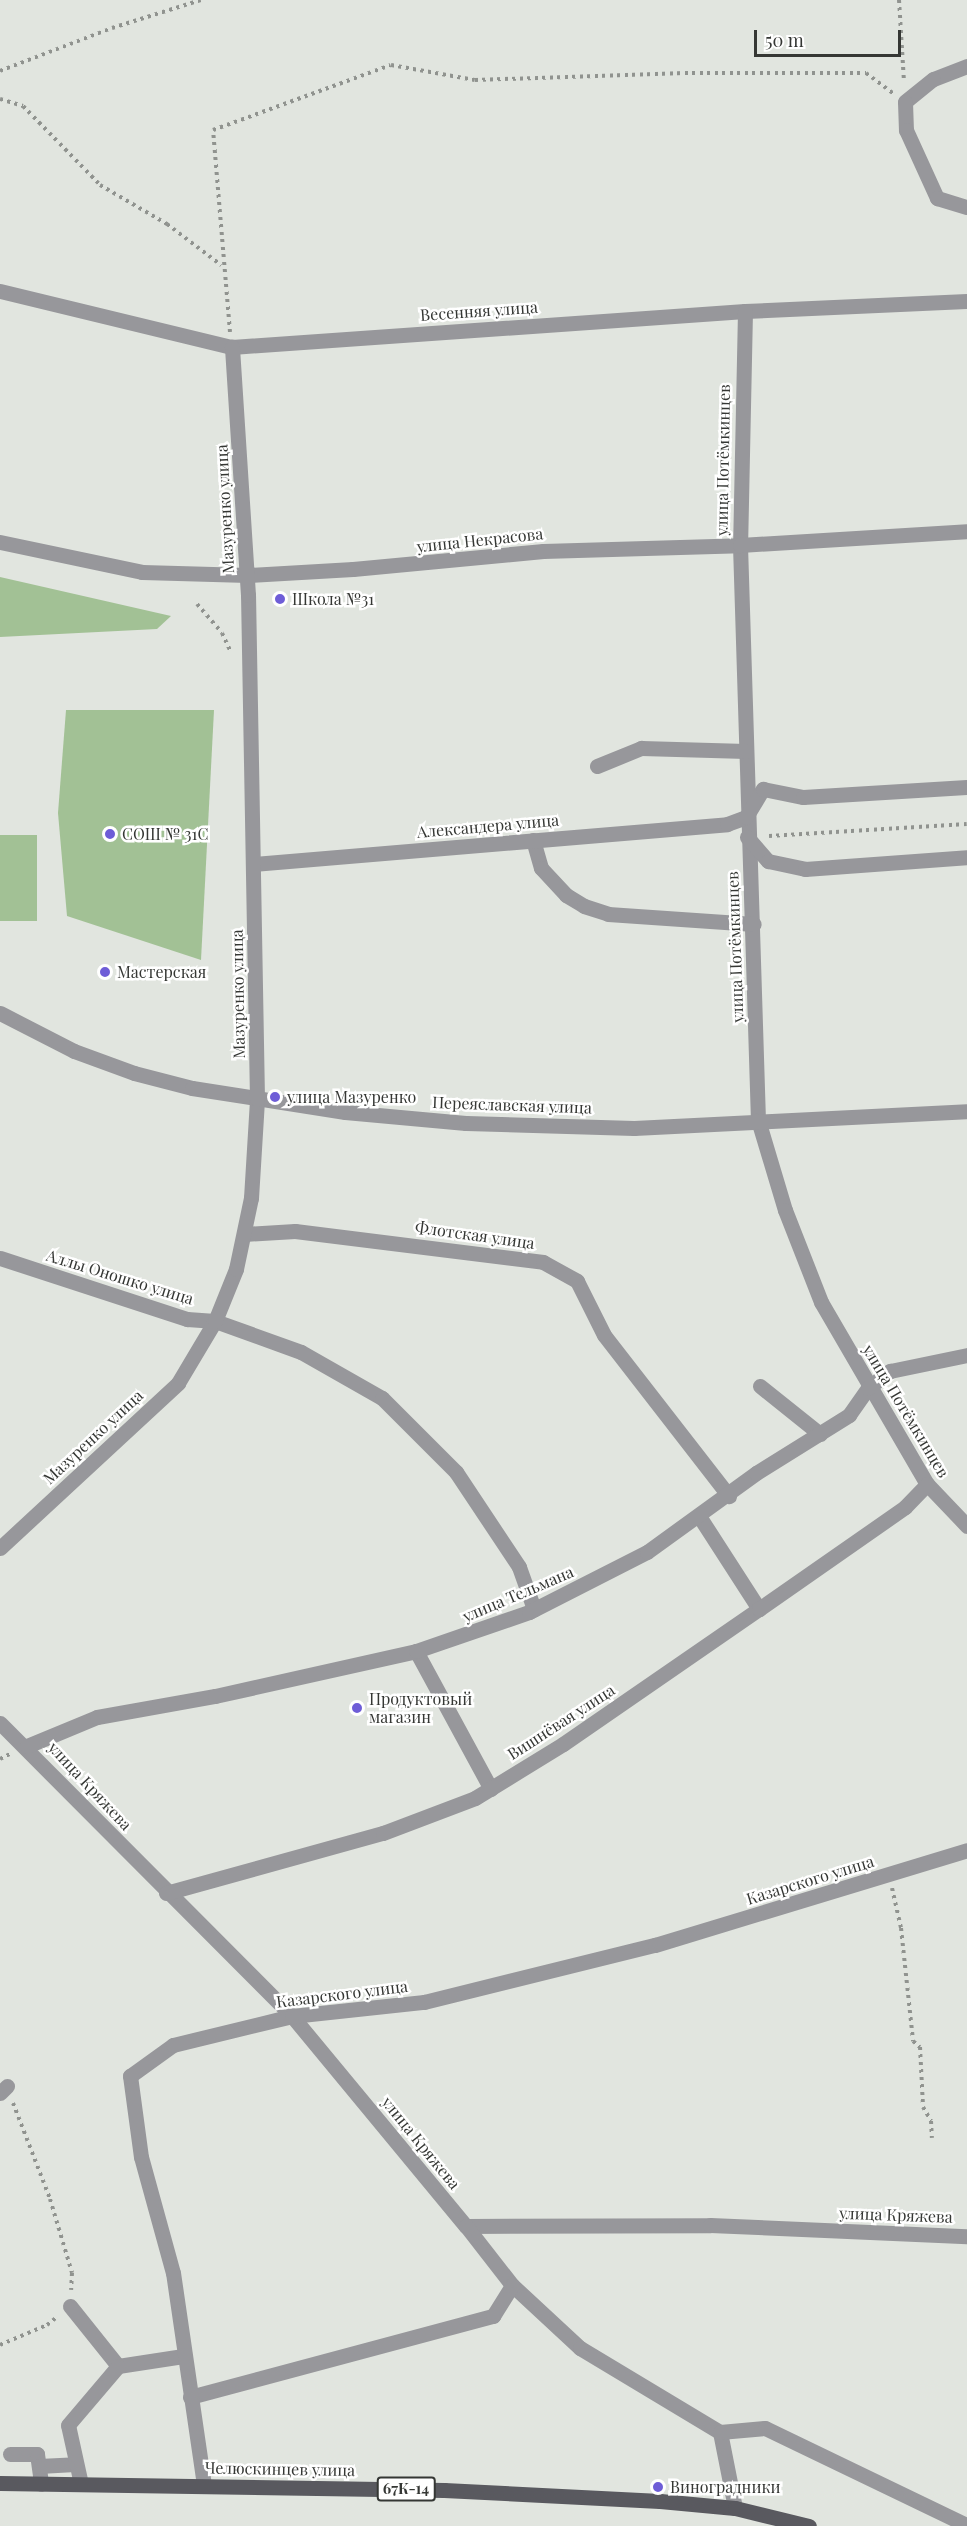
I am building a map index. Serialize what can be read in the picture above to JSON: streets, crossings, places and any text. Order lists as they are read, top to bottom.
{
  "streets": {
    "main road": ["Челюскинцев улица", "67К-14"],
    "street": [
      "Весенняя улица",
      "улица Потёмкинцев",
      "Мазуренко улица",
      "улица Некрасова",
      "Александера улица",
      "Переяславская улица",
      "Флотская улица",
      "Аллы Оношко улица",
      "улица Тельмана",
      "Вишнёвая улица",
      "улица Кряжева",
      "Казарского улица"
    ]
  },
  "crossings": [
    ["Весенняя улица", "улица Потёмкинцев"],
    ["Весенняя улица", "Мазуренко улица"],
    ["улица Потёмкинцев", "улица Некрасова"],
    ["улица Потёмкинцев", "Александера улица"],
    ["улица Потёмкинцев", "Переяславская улица"],
    ["улица Потёмкинцев", "улица Тельмана"],
    ["улица Потёмкинцев", "Вишнёвая улица"],
    ["Мазуренко улица", "улица Некрасова"],
    ["Мазуренко улица", "Александера улица"],
    ["Мазуренко улица", "Переяславская улица"],
    ["Мазуренко улица", "Флотская улица"],
    ["Мазуренко улица", "Аллы Оношко улица"],
    ["Флотская улица", "улица Тельмана"],
    ["Аллы Оношко улица", "улица Тельмана"],
    ["улица Тельмана", "улица Кряжева"],
    ["Вишнёвая улица", "улица Кряжева"],
    ["улица Кряжева", "Казарского улица"],
    ["Казарского улица", "Челюскинцев улица"]
  ],
  "places": [
    "Школа №31",
    "СОШ № 31С",
    "Мастерская",
    "улица Мазуренко",
    "Продуктовый магазин",
    "Виноградники"
  ],
  "scale_bar": "50 m"
}
